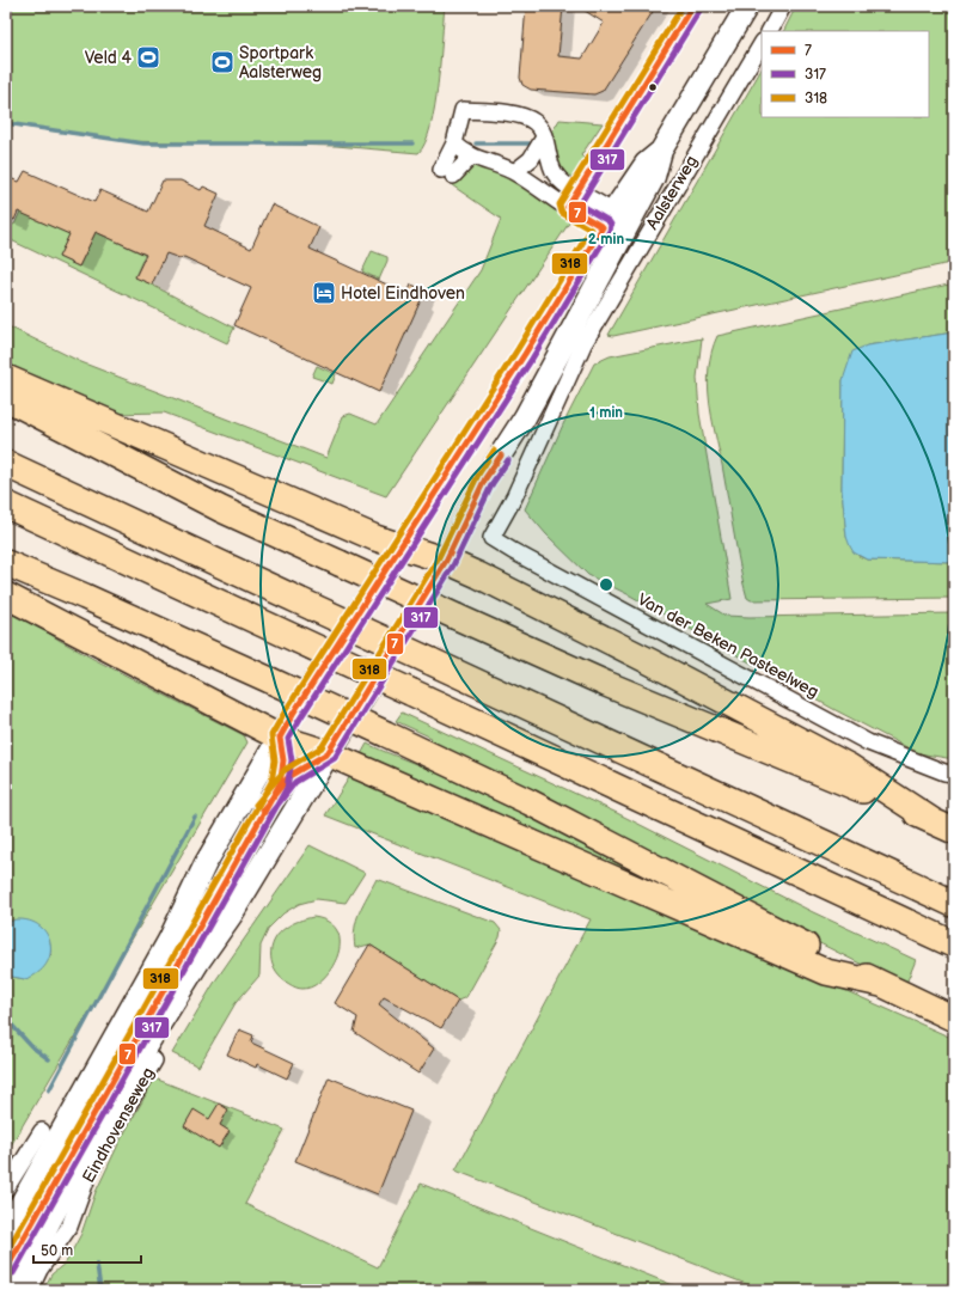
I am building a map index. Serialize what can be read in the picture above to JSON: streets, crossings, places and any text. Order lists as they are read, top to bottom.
{
  "streets": {
    "main road": ["Aalsterweg", "Eindhovenseweg"],
    "street": ["Van der Beken Pasteelweg"]
  },
  "crossings": [
    ["Aalsterweg", "Van der Beken Pasteelweg"],
    ["Aalsterweg", "Eindhovenseweg"]
  ],
  "places": {
    "sports": ["Veld 4", "Sportpark Aalsterweg"],
    "hotel": ["Hotel Eindhoven"]
  },
  "lines": ["transit line 7", "transit line 318", "transit line 317"],
  "legend": ["7", "317", "318"],
  "scale_bar": "50 m",
  "rings": ["2 min", "1 min"]
}
